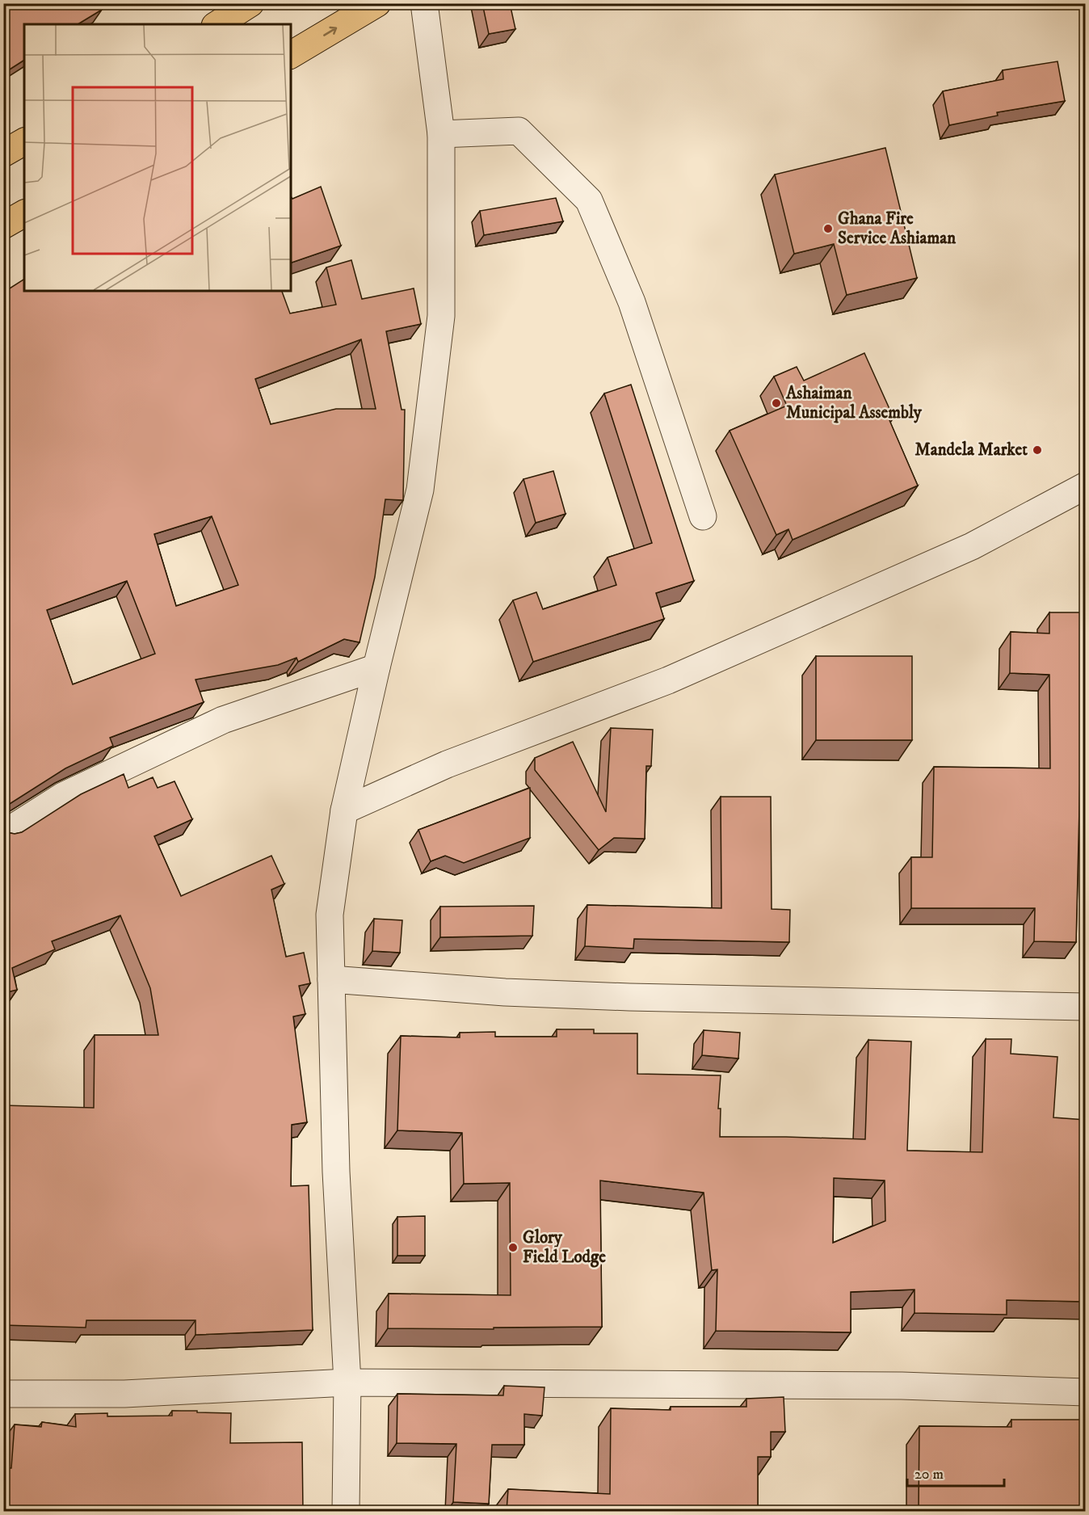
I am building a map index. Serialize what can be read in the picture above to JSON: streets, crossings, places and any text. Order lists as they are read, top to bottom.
{
  "places": [
    "Ghana Fire Service Ashiaman",
    "Ashaiman Municipal Assembly",
    "Mandela Market",
    "Glory Field Lodge"
  ],
  "scale_bar": "20 m"
}
